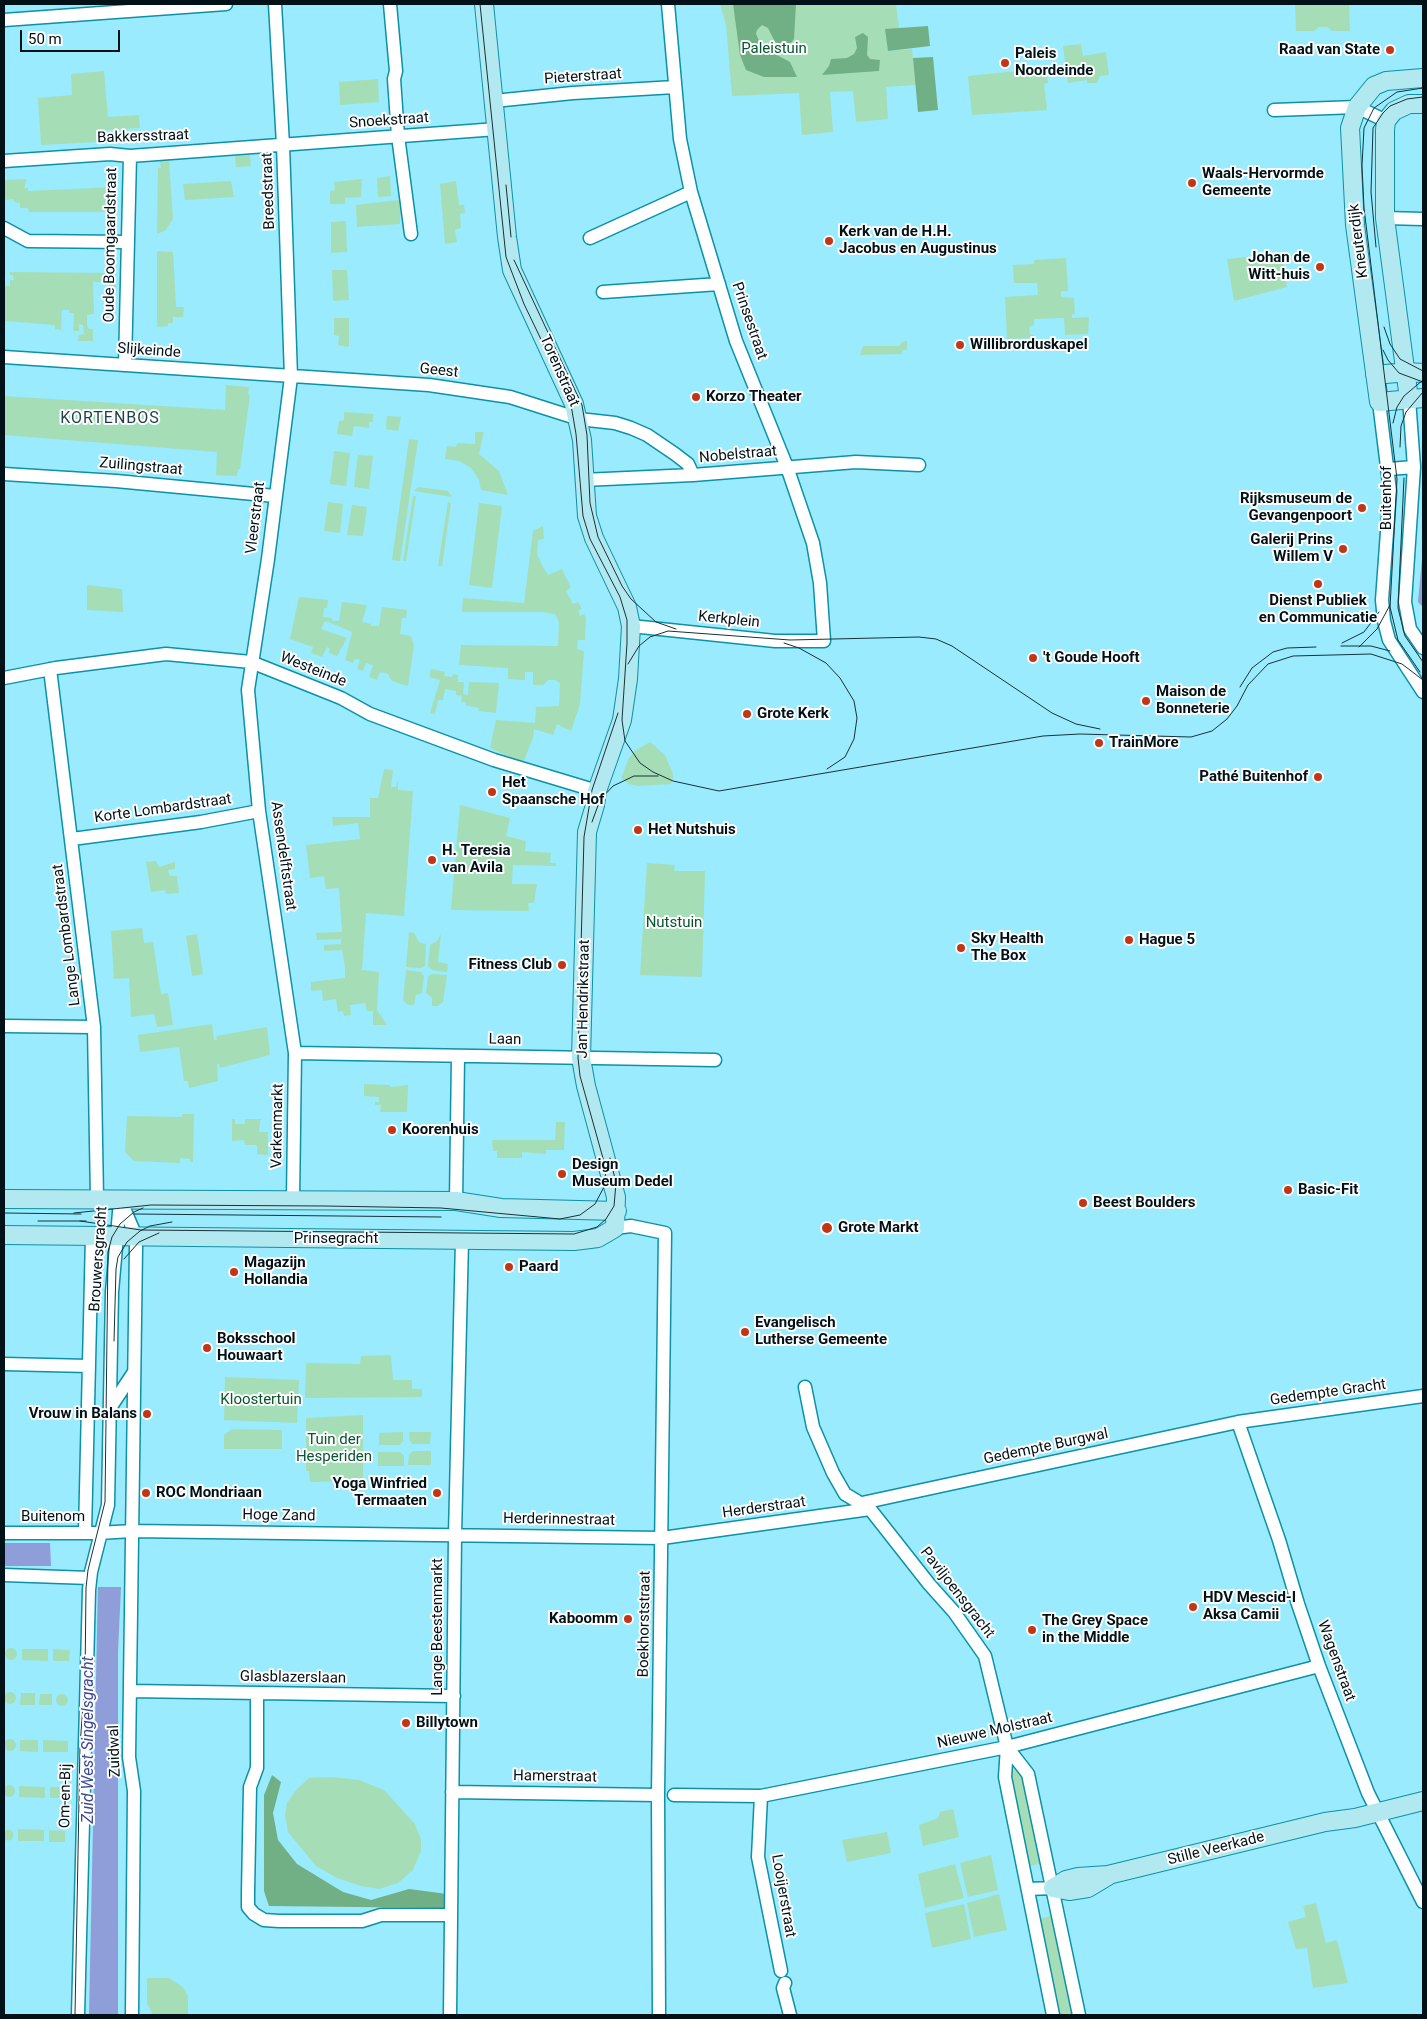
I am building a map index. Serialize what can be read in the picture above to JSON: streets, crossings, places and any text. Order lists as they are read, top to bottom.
{
  "streets": {
    "street": [
      "Pieterstraat",
      "Snoekstraat",
      "Bakkersstraat",
      "Breedstraat",
      "Kneuterdijk",
      "Oude Boomgaardstraat",
      "Prinsestraat",
      "Slijkeinde",
      "Geest",
      "Torenstraat",
      "Nobelstraat",
      "Zuilingstraat",
      "Buitenhof",
      "Vleerstraat",
      "Kerkplein",
      "Westeinde",
      "Korte Lombardstraat",
      "Assendelftstraat",
      "Lange Lombardstraat",
      "Jan Hendrikstraat",
      "Laan",
      "Varkenmarkt",
      "Prinsegracht",
      "Brouwersgracht",
      "Gedempte Gracht",
      "Gedempte Burgwal",
      "Herderstraat",
      "Hoge Zand",
      "Buitenom",
      "Herderinnestraat",
      "Paviljoensgracht",
      "Boekhorststraat",
      "Lange Beestenmarkt",
      "Wagenstraat",
      "Glasblazerslaan",
      "Nieuwe Molstraat",
      "Zuidwal",
      "Hamerstraat",
      "Om-en-Bij",
      "Stille Veerkade",
      "Looijerstraat"
    ]
  },
  "crossings": [
    ["Pieterstraat", "Prinsestraat"],
    ["Pieterstraat", "Torenstraat"],
    ["Snoekstraat", "Bakkersstraat"],
    ["Snoekstraat", "Breedstraat"],
    ["Snoekstraat", "Torenstraat"],
    ["Bakkersstraat", "Breedstraat"],
    ["Bakkersstraat", "Oude Boomgaardstraat"],
    ["Breedstraat", "Slijkeinde"],
    ["Breedstraat", "Geest"],
    ["Breedstraat", "Vleerstraat"],
    ["Kneuterdijk", "Buitenhof"],
    ["Oude Boomgaardstraat", "Slijkeinde"],
    ["Prinsestraat", "Nobelstraat"],
    ["Prinsestraat", "Kerkplein"],
    ["Slijkeinde", "Geest"],
    ["Slijkeinde", "Vleerstraat"],
    ["Geest", "Torenstraat"],
    ["Geest", "Nobelstraat"],
    ["Geest", "Vleerstraat"],
    ["Torenstraat", "Nobelstraat"],
    ["Torenstraat", "Kerkplein"],
    ["Torenstraat", "Westeinde"],
    ["Torenstraat", "Jan Hendrikstraat"],
    ["Zuilingstraat", "Vleerstraat"],
    ["Vleerstraat", "Westeinde"],
    ["Vleerstraat", "Assendelftstraat"],
    ["Westeinde", "Assendelftstraat"],
    ["Westeinde", "Lange Lombardstraat"],
    ["Westeinde", "Jan Hendrikstraat"],
    ["Korte Lombardstraat", "Assendelftstraat"],
    ["Korte Lombardstraat", "Lange Lombardstraat"],
    ["Assendelftstraat", "Laan"],
    ["Assendelftstraat", "Varkenmarkt"],
    ["Lange Lombardstraat", "Prinsegracht"],
    ["Jan Hendrikstraat", "Laan"],
    ["Jan Hendrikstraat", "Prinsegracht"],
    ["Laan", "Varkenmarkt"],
    ["Varkenmarkt", "Prinsegracht"],
    ["Prinsegracht", "Brouwersgracht"],
    ["Prinsegracht", "Boekhorststraat"],
    ["Prinsegracht", "Lange Beestenmarkt"],
    ["Brouwersgracht", "Hoge Zand"],
    ["Brouwersgracht", "Buitenom"],
    ["Brouwersgracht", "Zuidwal"],
    ["Brouwersgracht", "Om-en-Bij"],
    ["Gedempte Gracht", "Gedempte Burgwal"],
    ["Gedempte Gracht", "Wagenstraat"],
    ["Gedempte Burgwal", "Herderstraat"],
    ["Gedempte Burgwal", "Paviljoensgracht"],
    ["Gedempte Burgwal", "Wagenstraat"],
    ["Herderstraat", "Herderinnestraat"],
    ["Herderstraat", "Paviljoensgracht"],
    ["Herderstraat", "Boekhorststraat"],
    ["Hoge Zand", "Buitenom"],
    ["Hoge Zand", "Herderinnestraat"],
    ["Hoge Zand", "Lange Beestenmarkt"],
    ["Hoge Zand", "Zuidwal"],
    ["Herderinnestraat", "Boekhorststraat"],
    ["Herderinnestraat", "Lange Beestenmarkt"],
    ["Paviljoensgracht", "Nieuwe Molstraat"],
    ["Paviljoensgracht", "Stille Veerkade"],
    ["Boekhorststraat", "Hamerstraat"],
    ["Lange Beestenmarkt", "Glasblazerslaan"],
    ["Lange Beestenmarkt", "Hamerstraat"],
    ["Wagenstraat", "Nieuwe Molstraat"],
    ["Wagenstraat", "Stille Veerkade"],
    ["Glasblazerslaan", "Zuidwal"],
    ["Nieuwe Molstraat", "Looijerstraat"]
  ],
  "districts": ["KORTENBOS"],
  "water": ["Zuid West Singelsgracht"],
  "parks": [
    "Paleistuin",
    "Nutstuin",
    "Kloostertuin",
    "Tuin der Hesperiden"
  ],
  "places": [
    "Raad van State",
    "Paleis Noordeinde",
    "Waals-Hervormde Gemeente",
    "Kerk van de H.H. Jacobus en Augustinus",
    "Johan de Witt-huis",
    "Willibrorduskapel",
    "Korzo Theater",
    "Rijksmuseum de Gevangenpoort",
    "Galerij Prins Willem V",
    "Dienst Publiek en Communicatie",
    "'t Goude Hooft",
    "Maison de Bonneterie",
    "Grote Kerk",
    "TrainMore",
    "Pathé Buitenhof",
    "Het Spaansche Hof",
    "Het Nutshuis",
    "H. Teresia van Avila",
    "Hague 5",
    "Sky Health The Box",
    "Fitness Club",
    "Koorenhuis",
    "Design Museum Dedel",
    "Basic-Fit",
    "Beest Boulders",
    "Grote Markt",
    "Paard",
    "Magazijn Hollandia",
    "Evangelisch Lutherse Gemeente",
    "Boksschool Houwaart",
    "Vrouw in Balans",
    "ROC Mondriaan",
    "Yoga Winfried Termaaten",
    "HDV Mescid-I Aksa Camii",
    "Kaboomm",
    "The Grey Space in the Middle",
    "Billytown"
  ],
  "scale_bar": "50 m"
}
